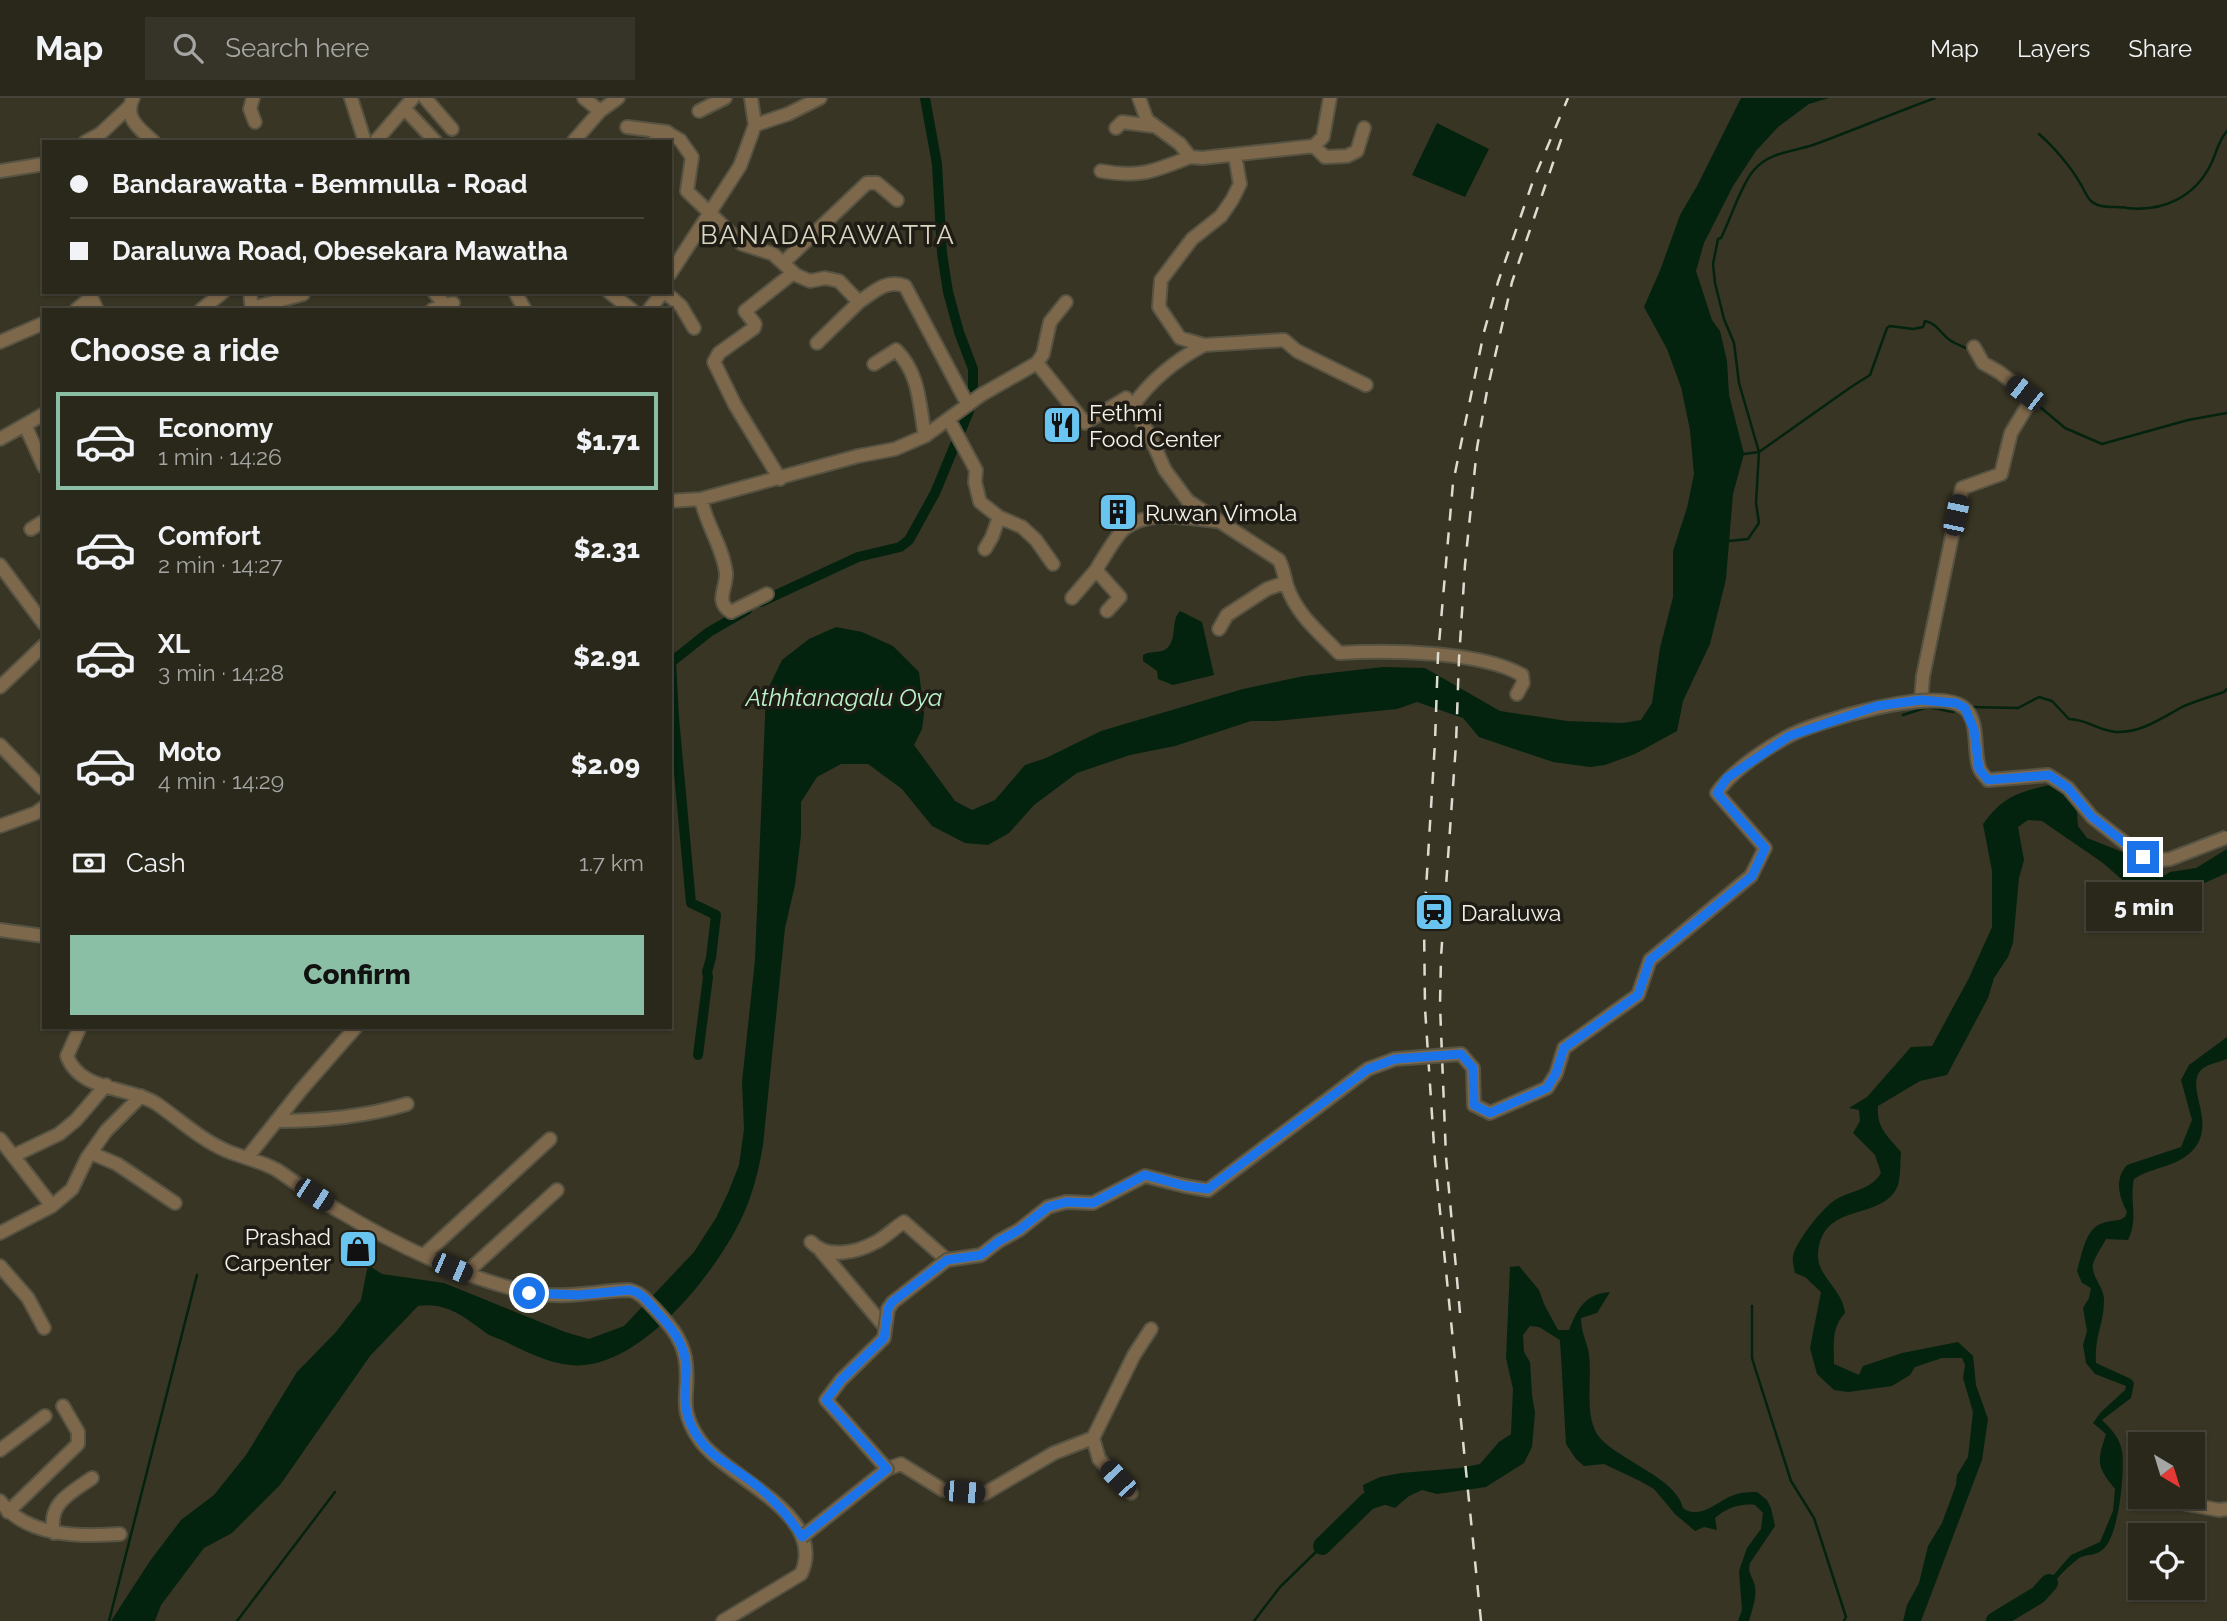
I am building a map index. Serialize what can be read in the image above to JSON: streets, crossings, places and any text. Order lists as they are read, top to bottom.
{
  "districts": ["BANADARAWATTA"],
  "water": ["Athhtanagalu Oya"],
  "places": {
    "restaurant": ["Fethmi Food Center"],
    "building": ["Ruwan Vimola"],
    "station": ["Daraluwa"],
    "shop": ["Prashad Carpenter"]
  },
  "north": "bottom right",
  "page": {
    "header": "Map",
    "search": "Search here",
    "nav": ["Map", "Layers", "Share"],
    "banner": ["Bandarawatta - Bemmulla - Road", "Daraluwa Road, Obesekara Mawatha"],
    "heading": "Choose a ride",
    "list": [
      {
        "name": "Economy",
        "note": "1 min · 14:26",
        "value": "$1.71"
      },
      {
        "name": "Comfort",
        "note": "2 min · 14:27",
        "value": "$2.31"
      },
      {
        "name": "XL",
        "note": "3 min · 14:28",
        "value": "$2.91"
      },
      {
        "name": "Moto",
        "note": "4 min · 14:29",
        "value": "$2.09"
      }
    ],
    "pay": ["Cash", "1.7 km"],
    "bubble": "5 min",
    "buttons": "Confirm"
  }
}
